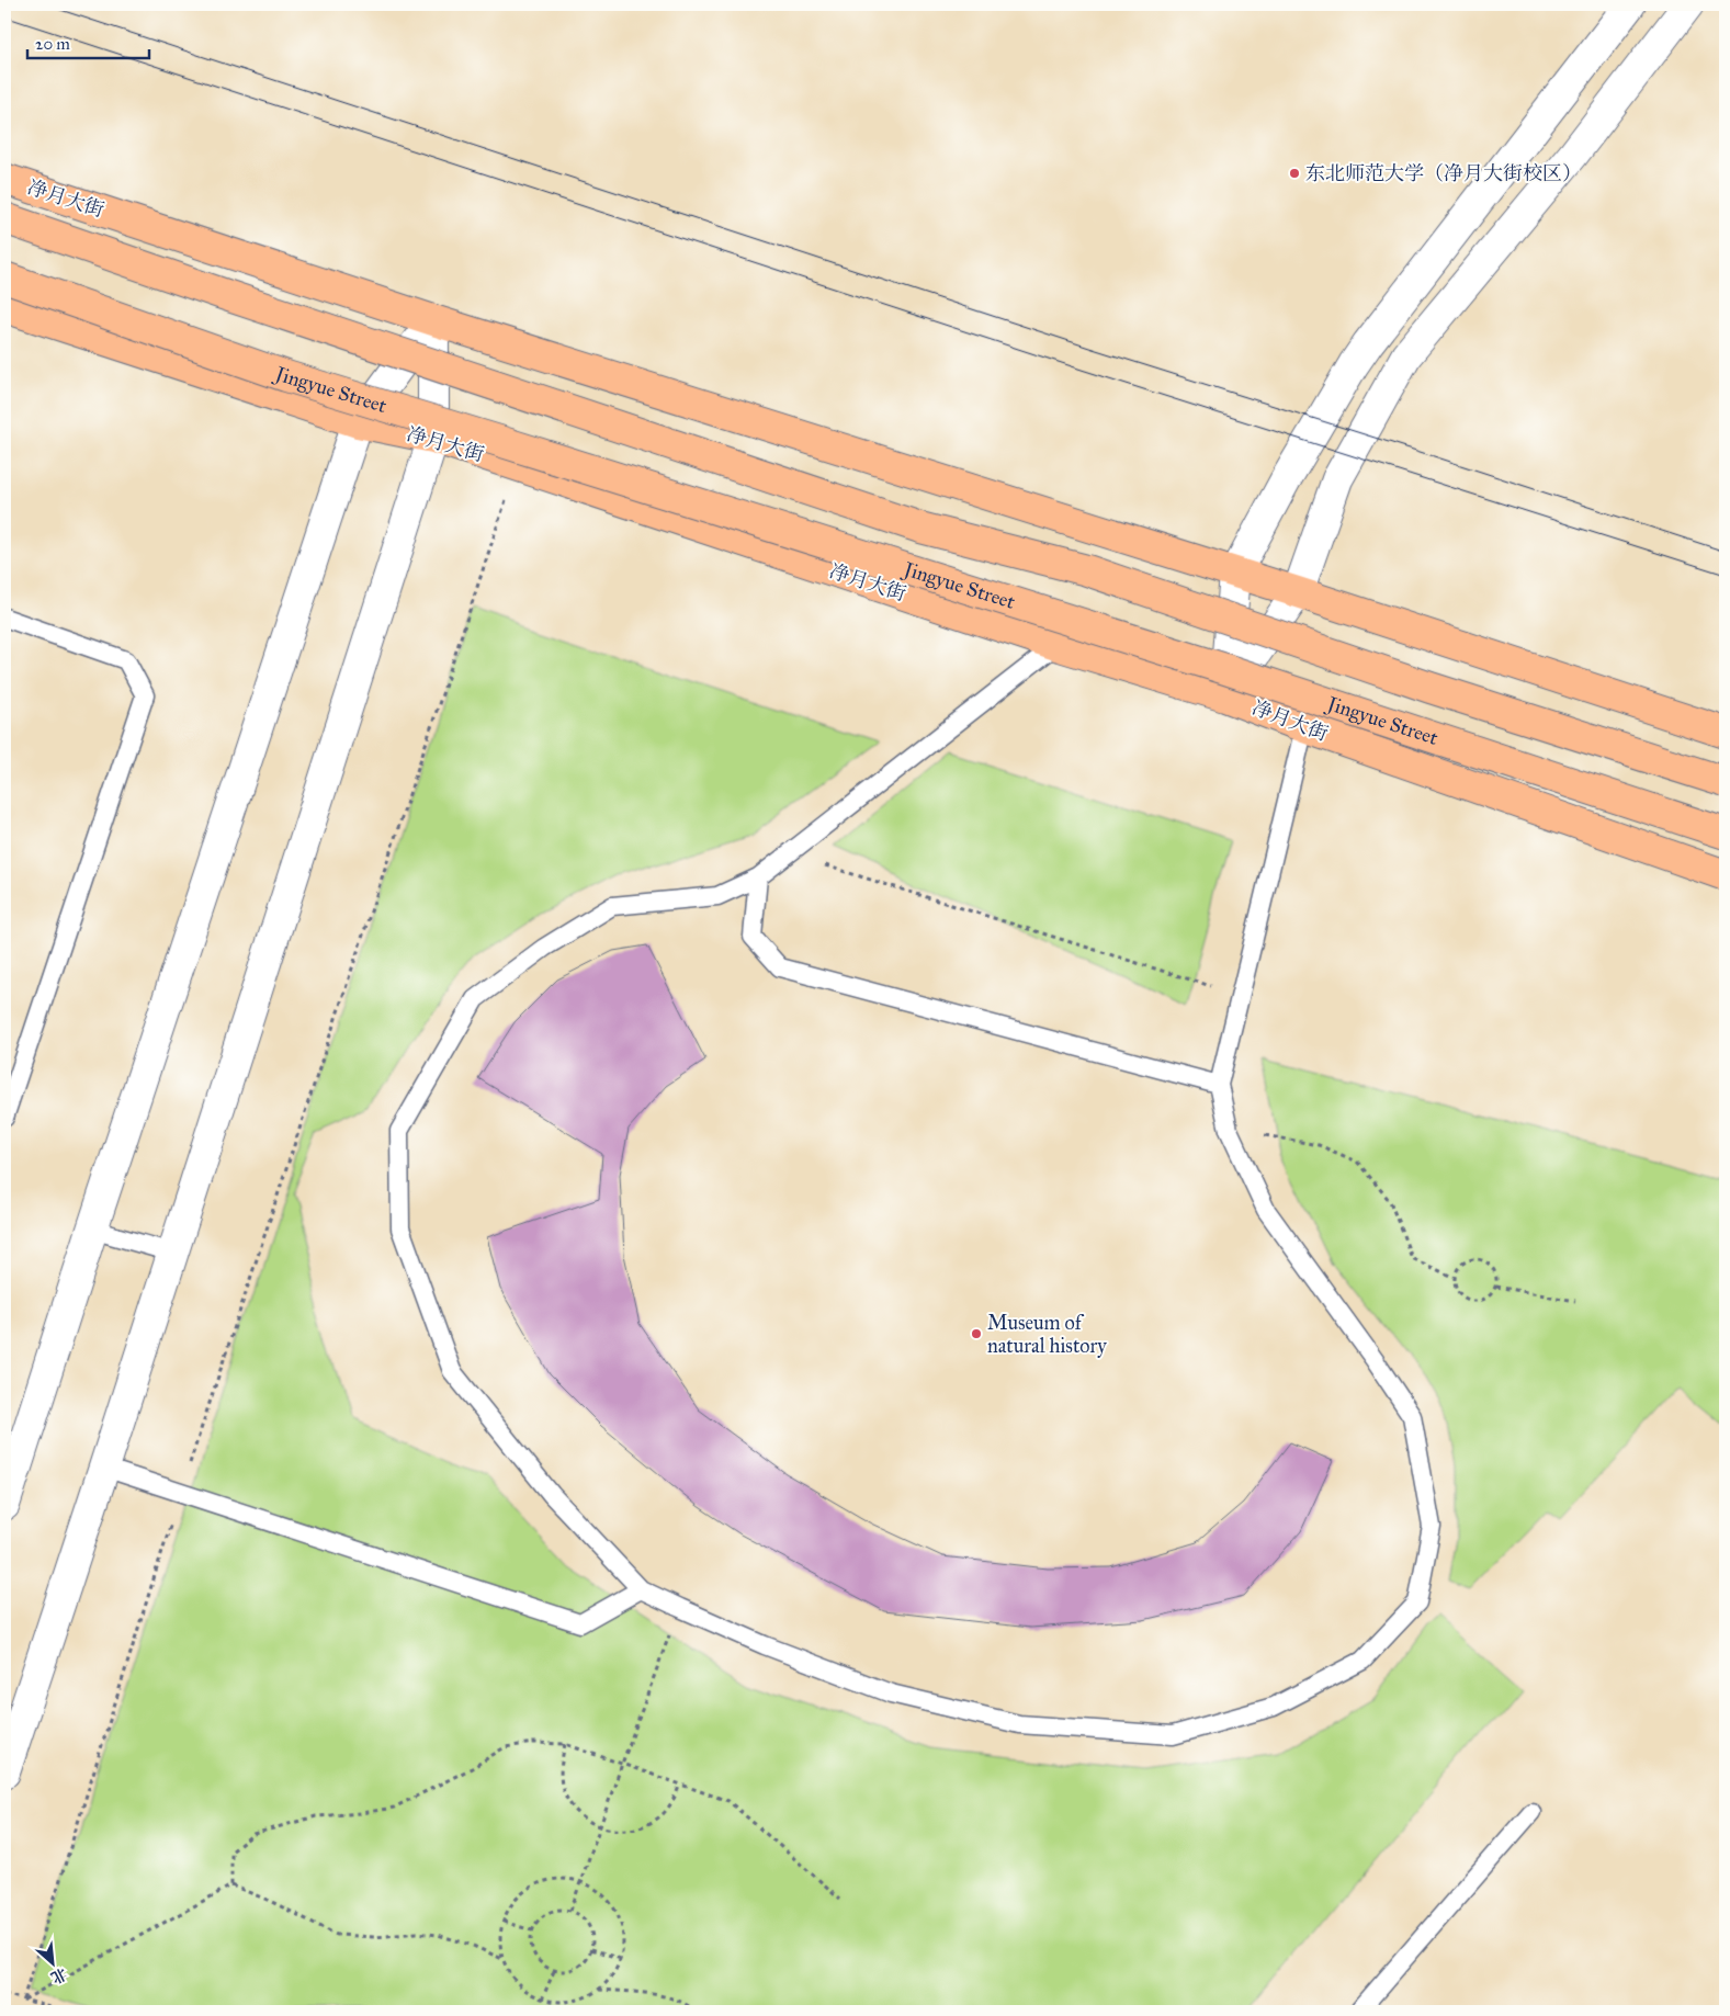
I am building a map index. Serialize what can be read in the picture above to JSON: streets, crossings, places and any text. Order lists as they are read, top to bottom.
{
  "streets": {
    "main road": ["净月大街", "Jingyue Street"]
  },
  "places": ["东北师范大学（净月大街校区）", "Museum of natural history"],
  "scale_bar": "20 m",
  "north": "bottom right"
}
